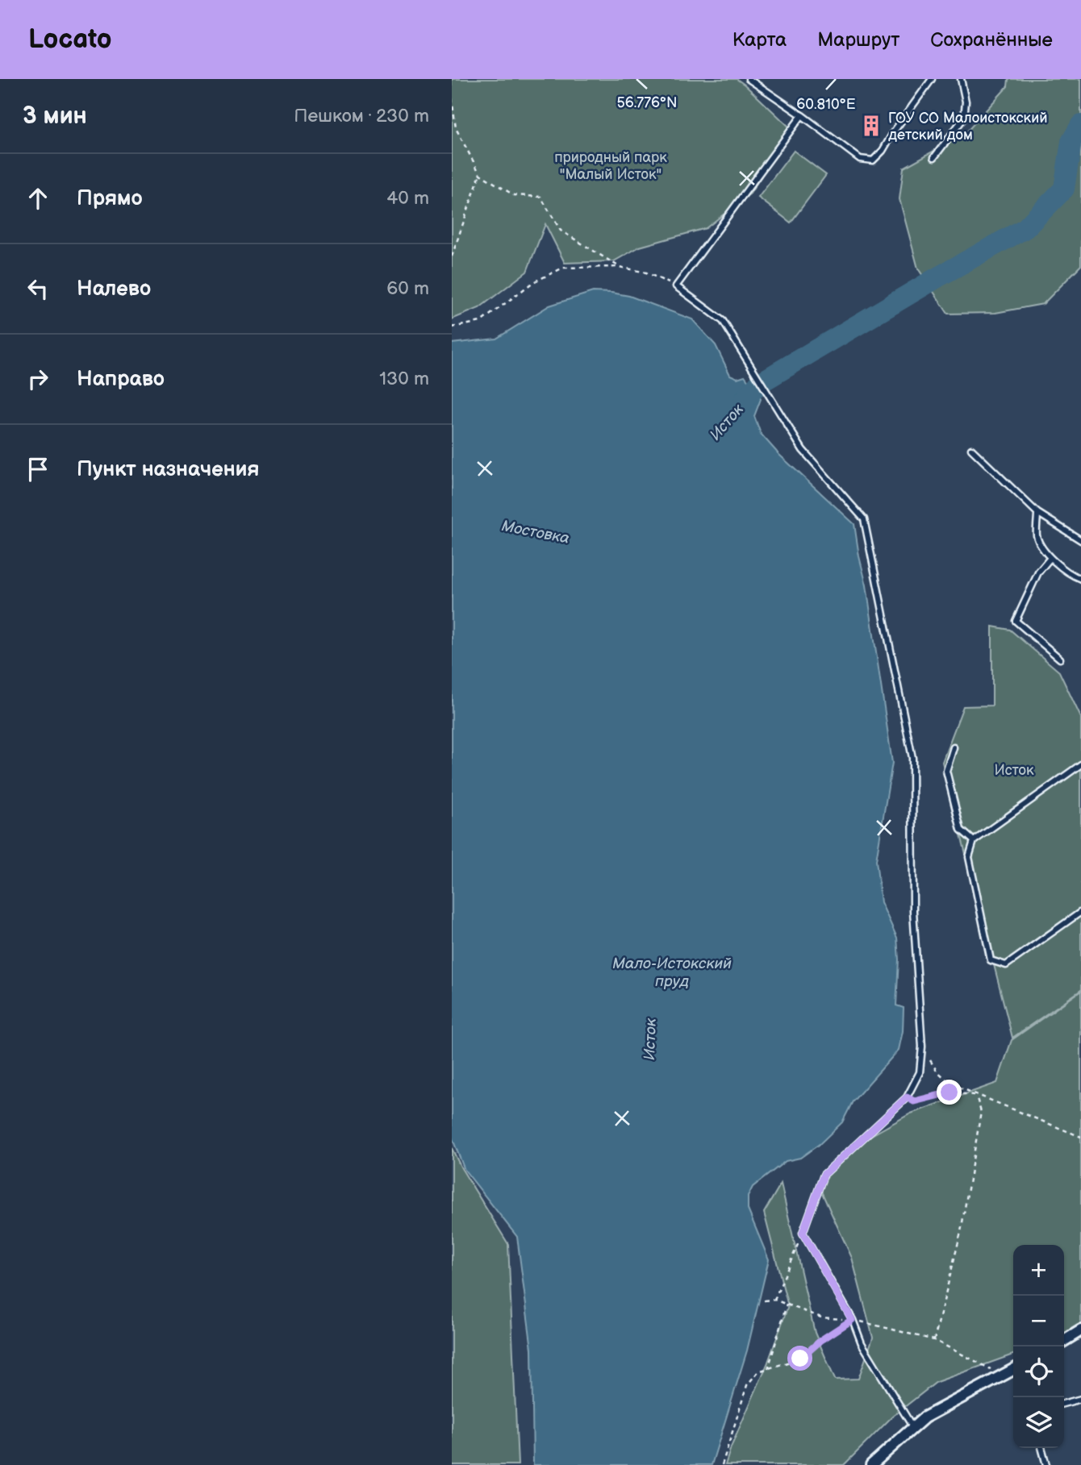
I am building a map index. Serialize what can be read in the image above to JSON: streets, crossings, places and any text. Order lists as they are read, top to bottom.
{
  "water": ["Исток", "Мостовка", "Мало-Истокский пруд"],
  "parks": ["природный парк \"Малый Исток\"", "Исток"],
  "places": {
    "building": ["ГОУ СО Малоистокский детский дом"]
  },
  "page": {
    "header": "Locato",
    "nav": ["Карта", "Маршрут", "Сохранённые"],
    "heading": ["3 мин", "Пешком · 230 m"],
    "list": [
      ["Прямо", "40 m"],
      ["Налево", "60 m"],
      ["Направо", "130 m"],
      "Пункт назначения"
    ],
    "map_buttons": ["+", "−"]
  },
  "coordinates": ["56.776°N", "60.810°E"]
}
